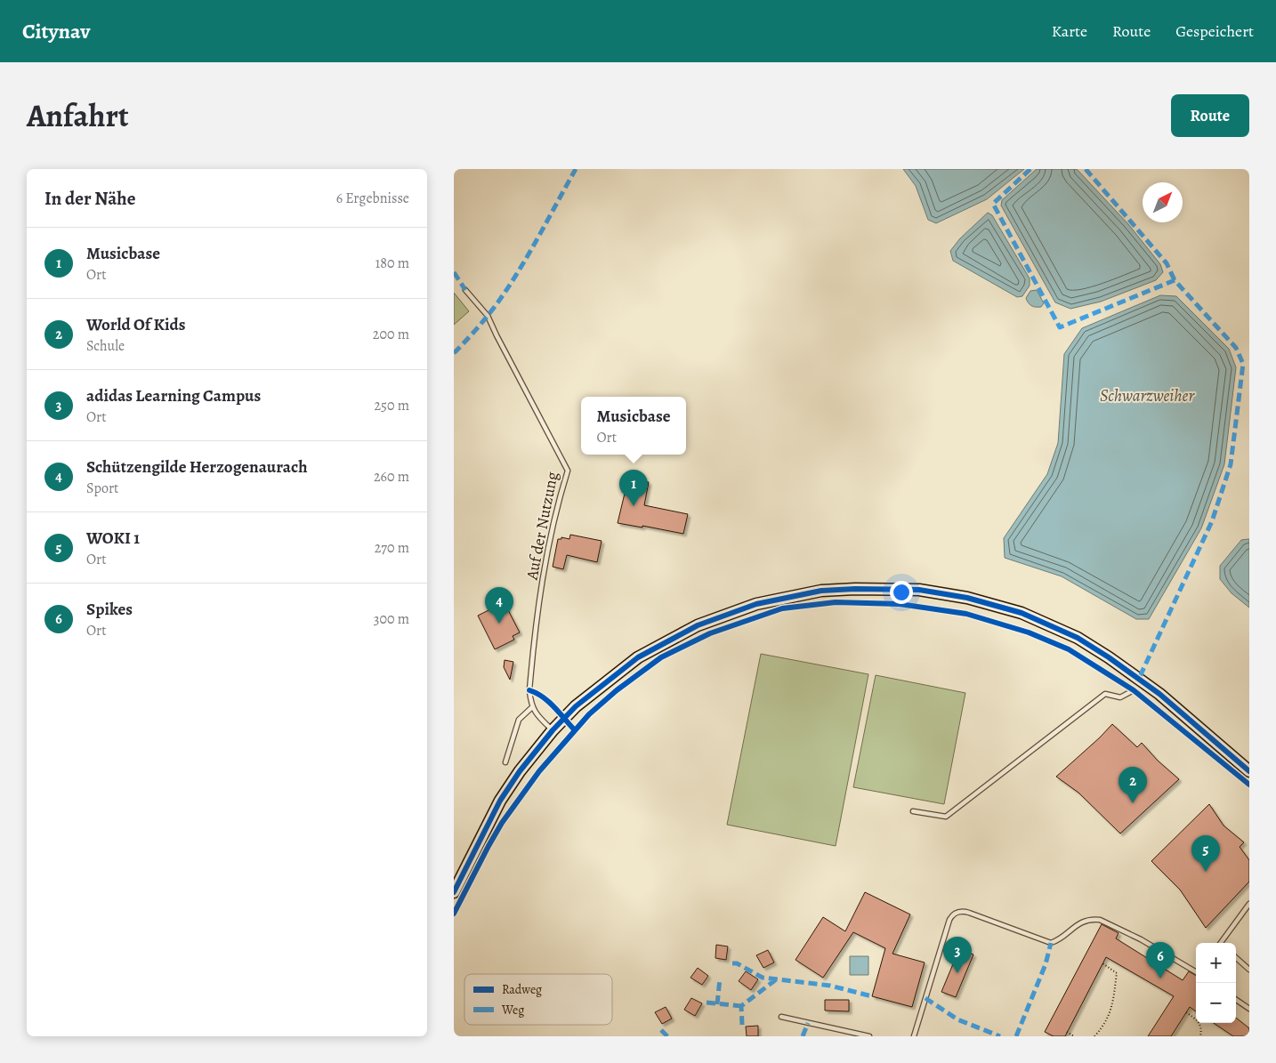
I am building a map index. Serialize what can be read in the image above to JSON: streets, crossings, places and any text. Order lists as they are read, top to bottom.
{
  "streets": {
    "lane": ["Auf der Nutzung"]
  },
  "water": ["Schwarzweiher"],
  "legend": ["Radweg", "Weg"],
  "north": "top right",
  "page": {
    "header": "Citynav",
    "nav": ["Karte", "Route", "Gespeichert"],
    "title": "Anfahrt",
    "buttons": "Route",
    "heading": ["In der Nähe", "6 Ergebnisse"],
    "list": [
      {
        "mark": "1",
        "name": "Musicbase",
        "note": "Ort",
        "value": "180 m"
      },
      {
        "mark": "2",
        "name": "World Of Kids",
        "note": "Schule",
        "value": "200 m"
      },
      {
        "mark": "3",
        "name": "adidas Learning Campus",
        "note": "Ort",
        "value": "250 m"
      },
      {
        "mark": "4",
        "name": "Schützengilde Herzogenaurach",
        "note": "Sport",
        "value": "260 m"
      },
      {
        "mark": "5",
        "name": "WOKI 1",
        "note": "Ort",
        "value": "270 m"
      },
      {
        "mark": "6",
        "name": "Spikes",
        "note": "Ort",
        "value": "300 m"
      }
    ],
    "popup": ["Musicbase", "Ort"],
    "pins": [
      "1",
      "4",
      "2",
      "5",
      "3",
      "6"
    ],
    "map_buttons": ["+", "−"]
  }
}
